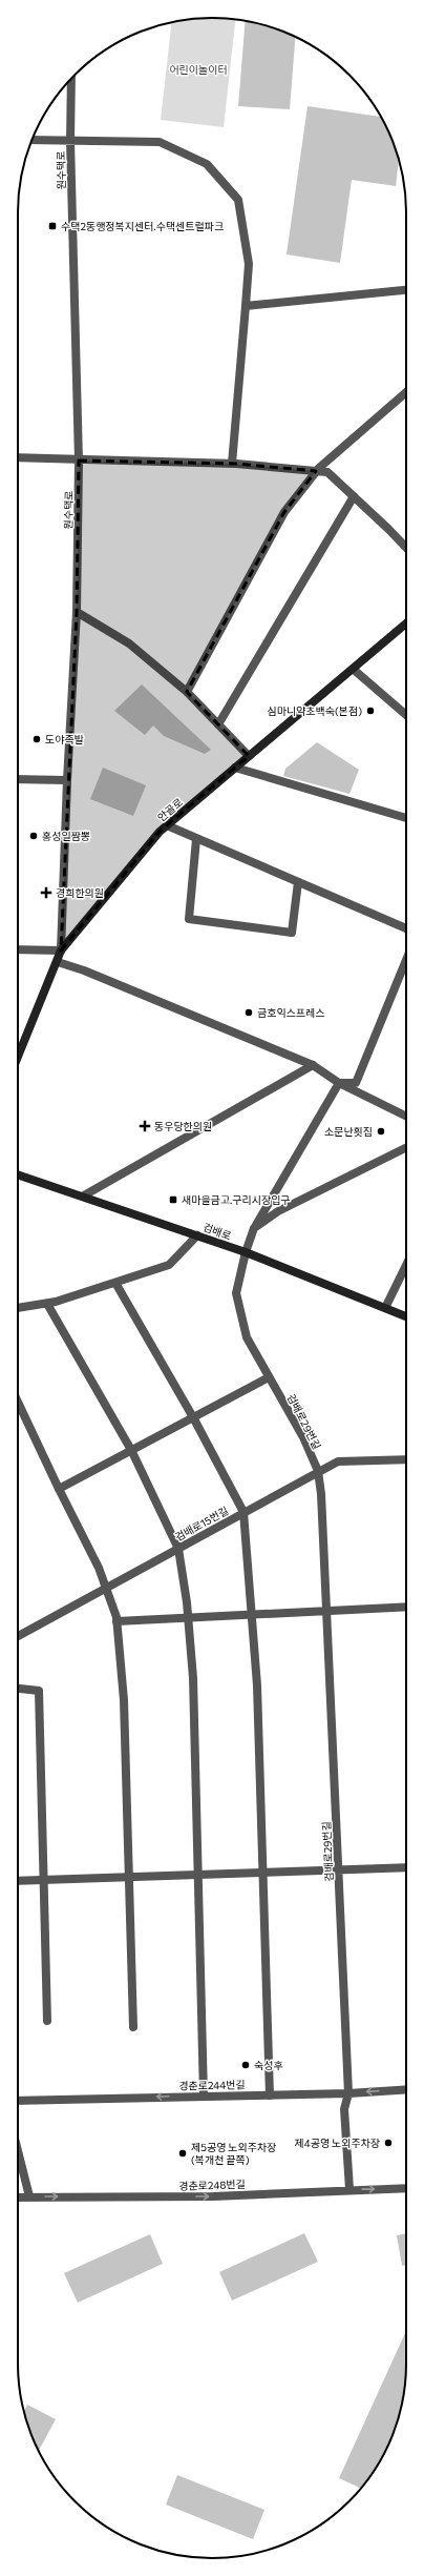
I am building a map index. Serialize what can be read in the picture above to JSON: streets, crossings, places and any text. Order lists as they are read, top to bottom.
{
  "streets": {
    "street": [
      "원수택로",
      "안골로",
      "검배로",
      "검배로29번길",
      "검배로15번길",
      "경춘로244번길",
      "경춘로248번길"
    ]
  },
  "crossings": [
    ["원수택로", "안골로"],
    ["검배로", "검배로29번길"],
    ["검배로29번길", "검배로15번길"],
    ["검배로29번길", "경춘로244번길"],
    ["검배로29번길", "경춘로248번길"]
  ],
  "one_way": ["경춘로244번길", "경춘로248번길"],
  "parks": ["어린이놀이터"],
  "places": {
    "transit": ["수택2동행정복지센터.수택센트럴파크", "새마을금고.구리시장입구"],
    "other": [
      "심마니약초백숙(본점)",
      "도야족발",
      "홍성일짬뽕",
      "금호익스프레스",
      "소문난횟집",
      "숙성후",
      "제4공영 노외주차장",
      "제5공영 노외주차장 (복개천 끝쪽)"
    ],
    "health": ["경희한의원", "동우당한의원"]
  }
}
